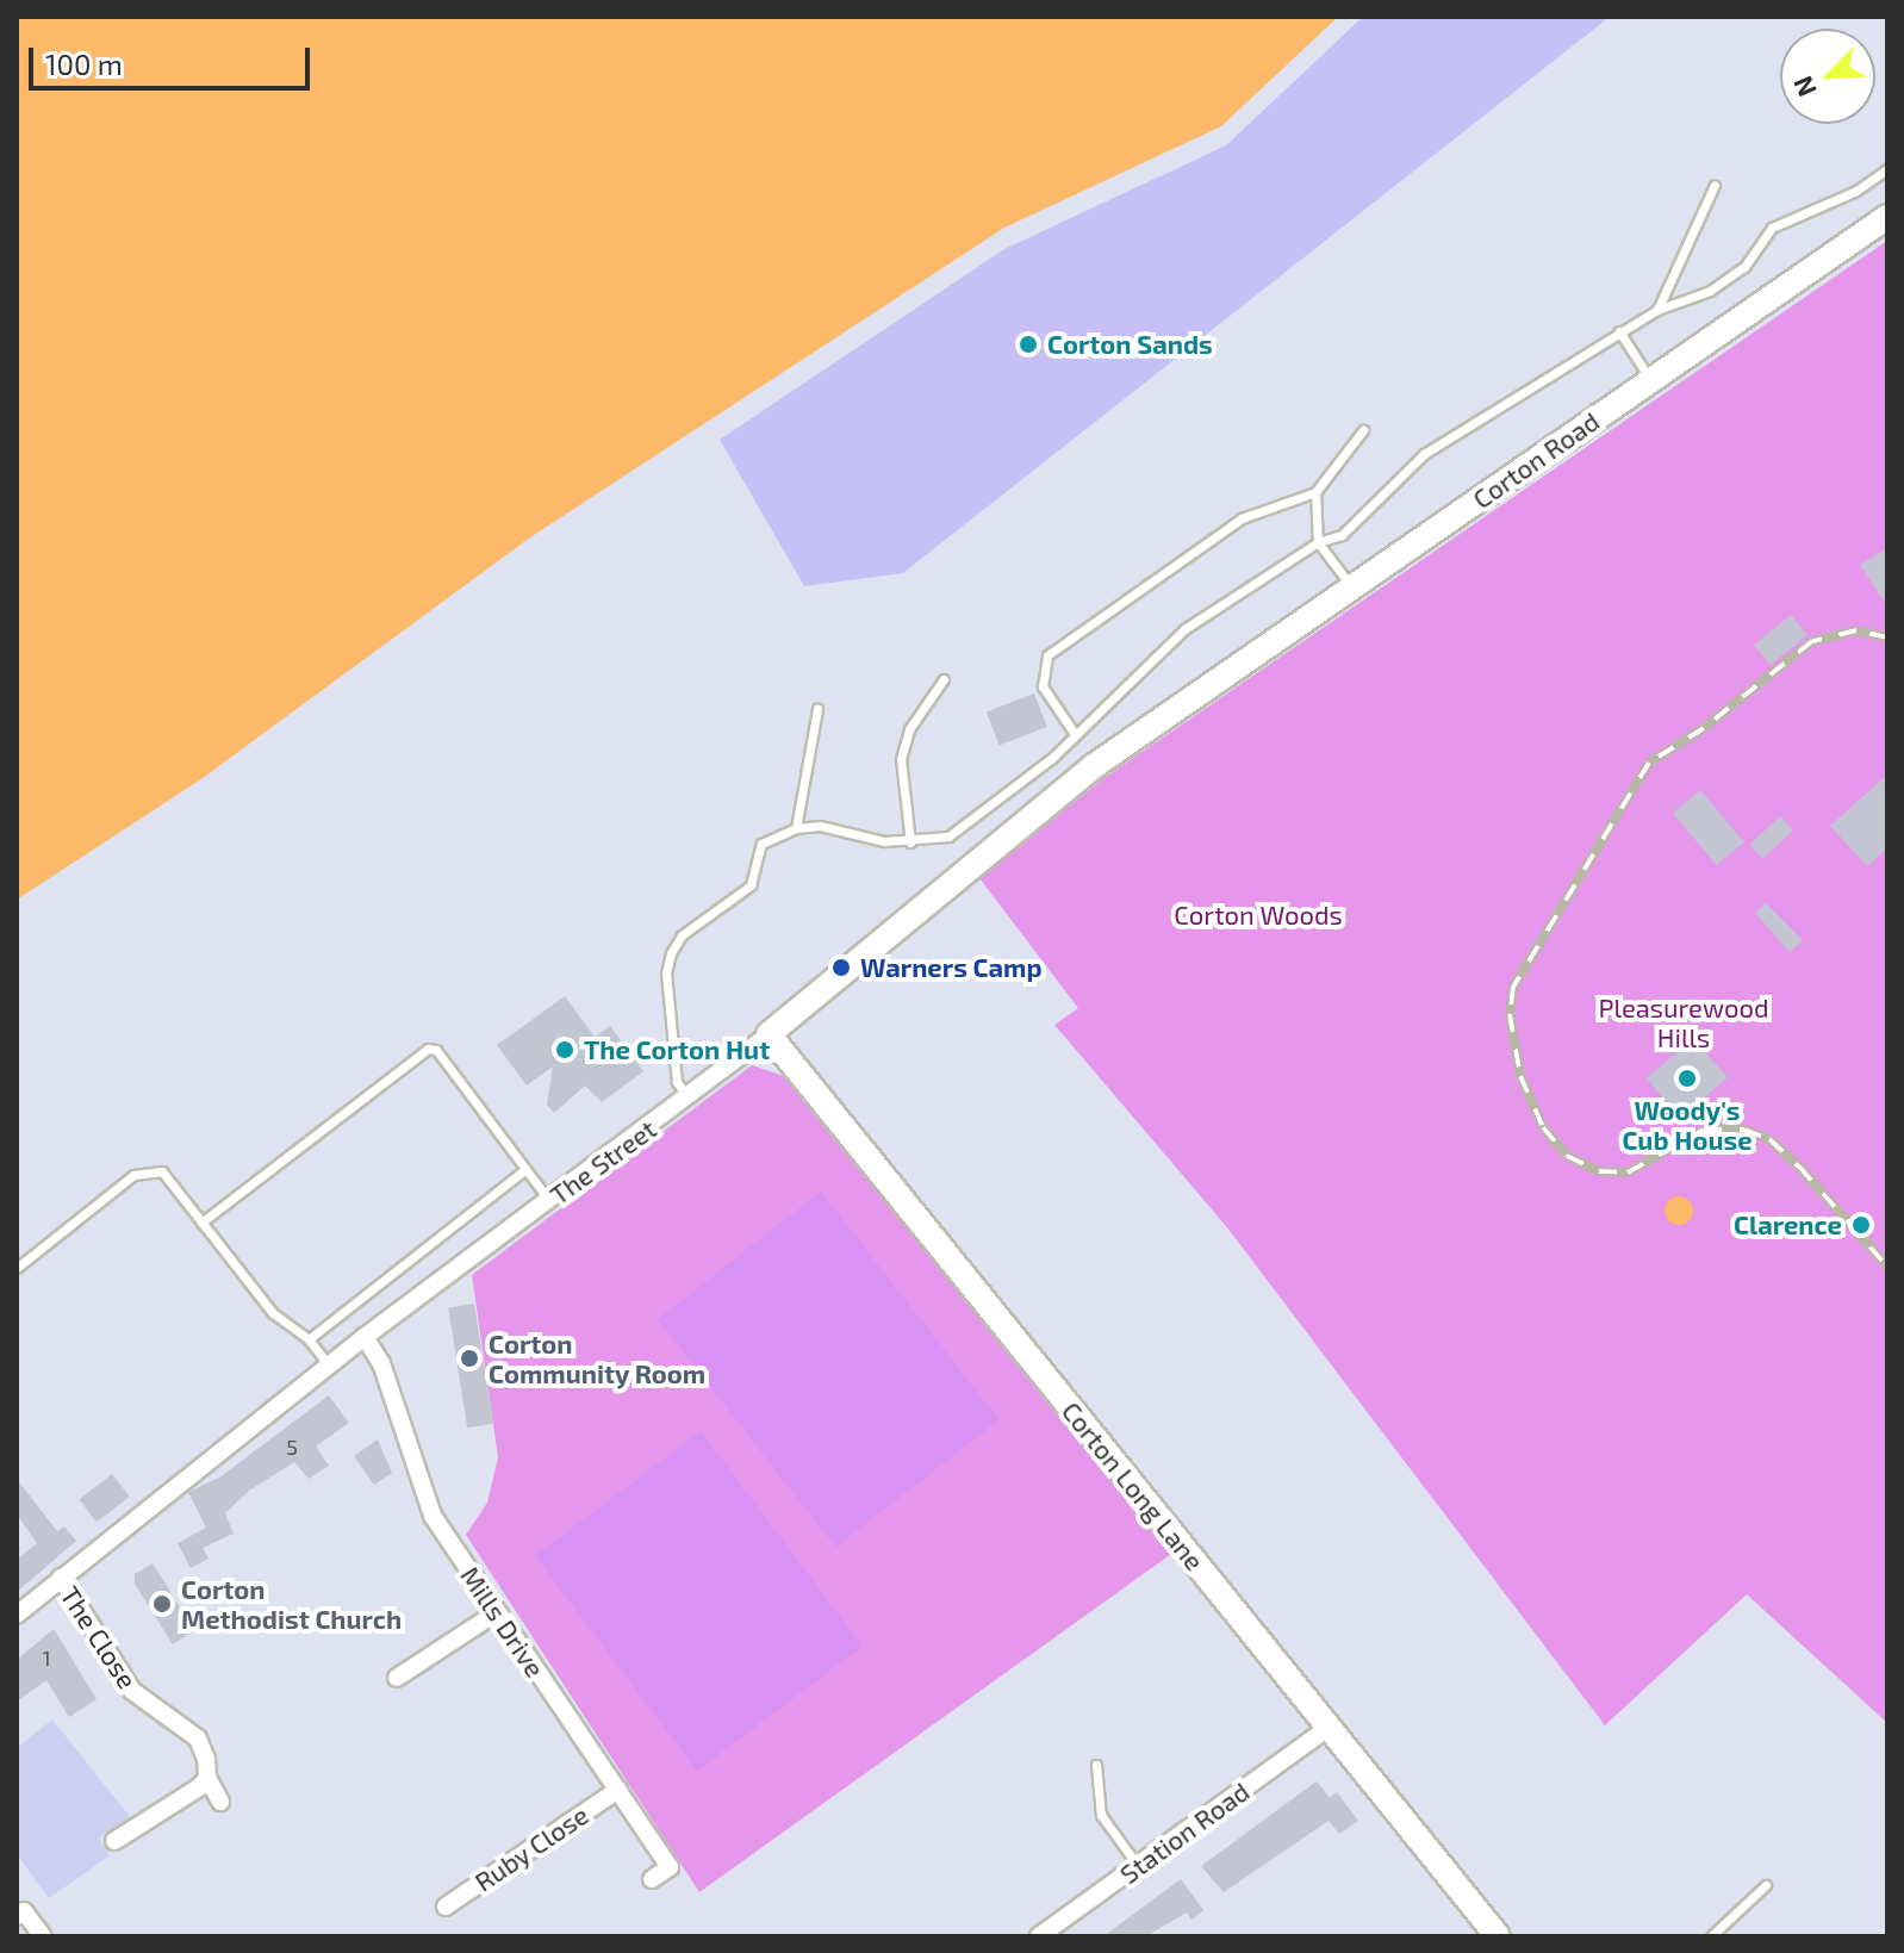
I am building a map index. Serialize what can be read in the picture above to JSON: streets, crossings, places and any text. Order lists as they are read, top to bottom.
{
  "streets": {
    "main road": ["Corton Road", "The Street", "Corton Long Lane"],
    "street": [
      "Mills Drive",
      "The Close",
      "Station Road",
      "Ruby Close"
    ]
  },
  "crossings": [
    ["Corton Road", "The Street"],
    ["The Street", "Corton Long Lane"],
    ["The Street", "Mills Drive"],
    ["The Street", "The Close"],
    ["Corton Long Lane", "Station Road"],
    ["Mills Drive", "Ruby Close"]
  ],
  "parks": ["Corton Woods", "Pleasurewood Hills"],
  "places": [
    "Corton Sands",
    "Warners Camp",
    "The Corton Hut",
    "Woody's Cub House",
    "Clarence",
    "Corton Community Room",
    "Corton Methodist Church"
  ],
  "house_numbers": ["5", "1"],
  "scale_bar": "100 m",
  "north": "bottom left"
}
